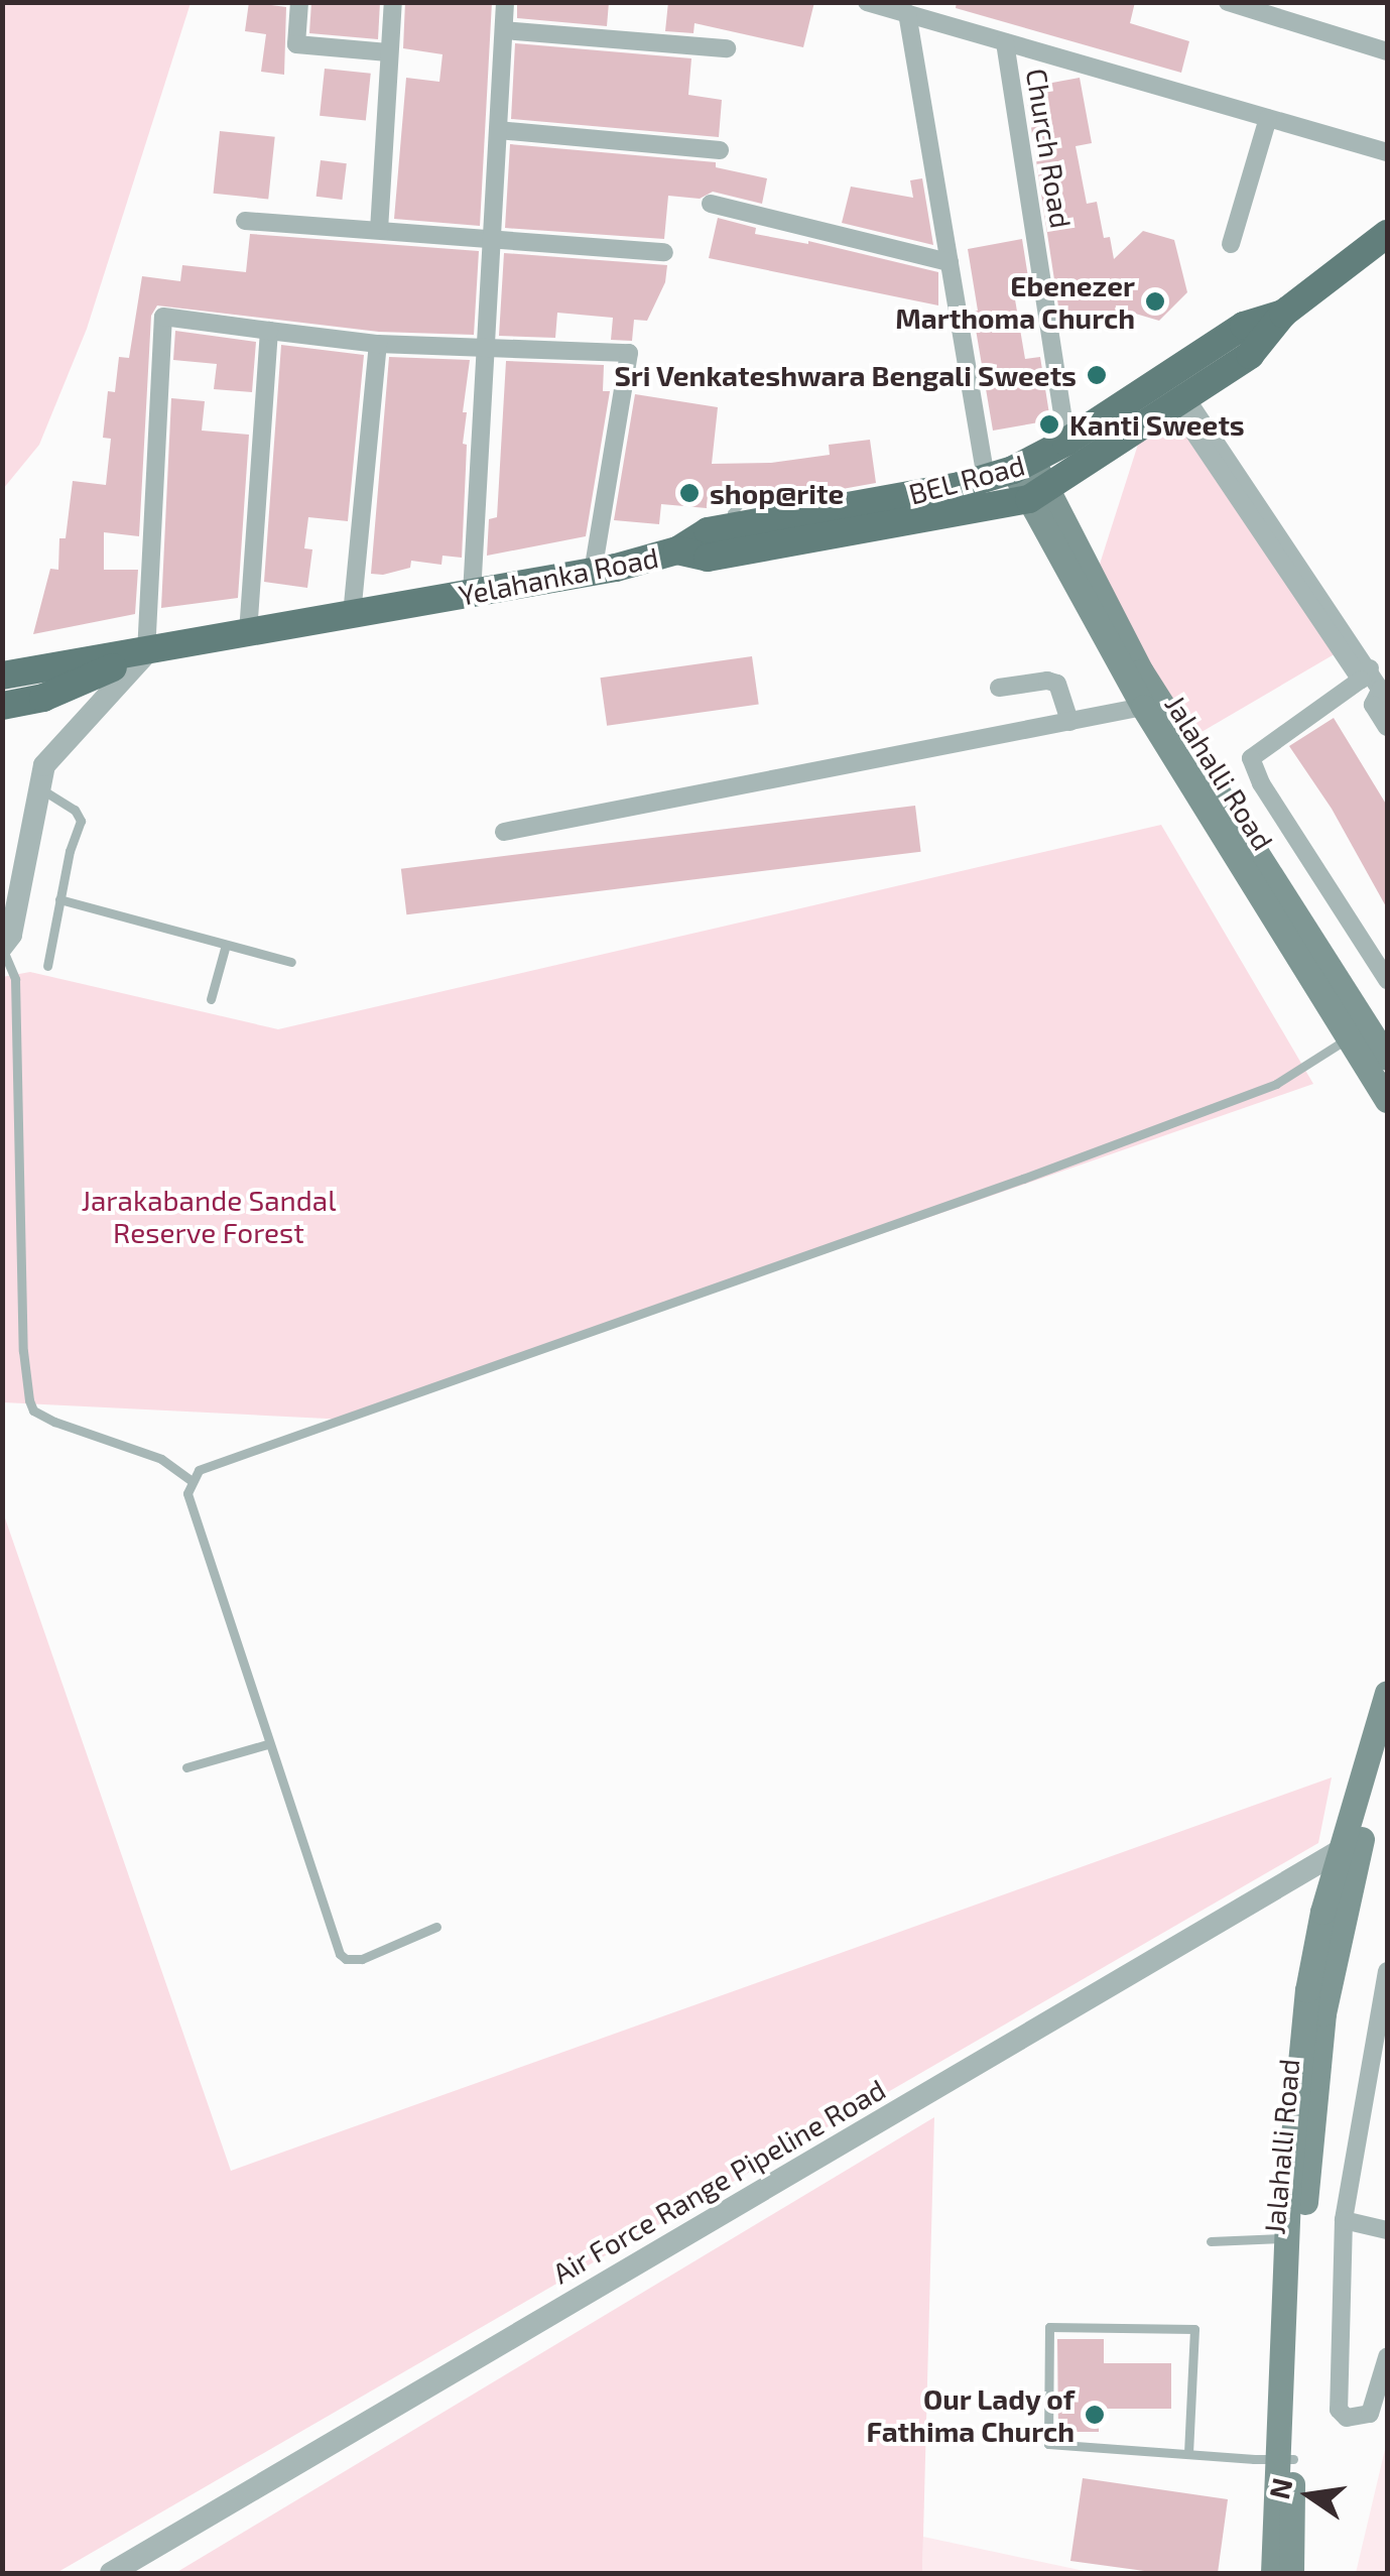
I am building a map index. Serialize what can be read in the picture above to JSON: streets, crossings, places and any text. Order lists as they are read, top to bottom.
{
  "streets": {
    "main road": ["BEL Road", "Yelahanka Road", "Jalahalli Road"],
    "street": ["Church Road", "Air Force Range Pipeline Road"]
  },
  "crossings": [
    ["Church Road", "BEL Road"],
    ["BEL Road", "Yelahanka Road"],
    ["BEL Road", "Jalahalli Road"],
    ["Yelahanka Road", "Jalahalli Road"],
    ["Jalahalli Road", "Air Force Range Pipeline Road"]
  ],
  "parks": ["Jarakabande Sandal Reserve Forest"],
  "places": [
    "Ebenezer Marthoma Church",
    "Sri Venkateshwara Bengali Sweets",
    "Kanti Sweets",
    "shop@rite",
    "Our Lady of Fathima Church"
  ],
  "north": "left"
}
